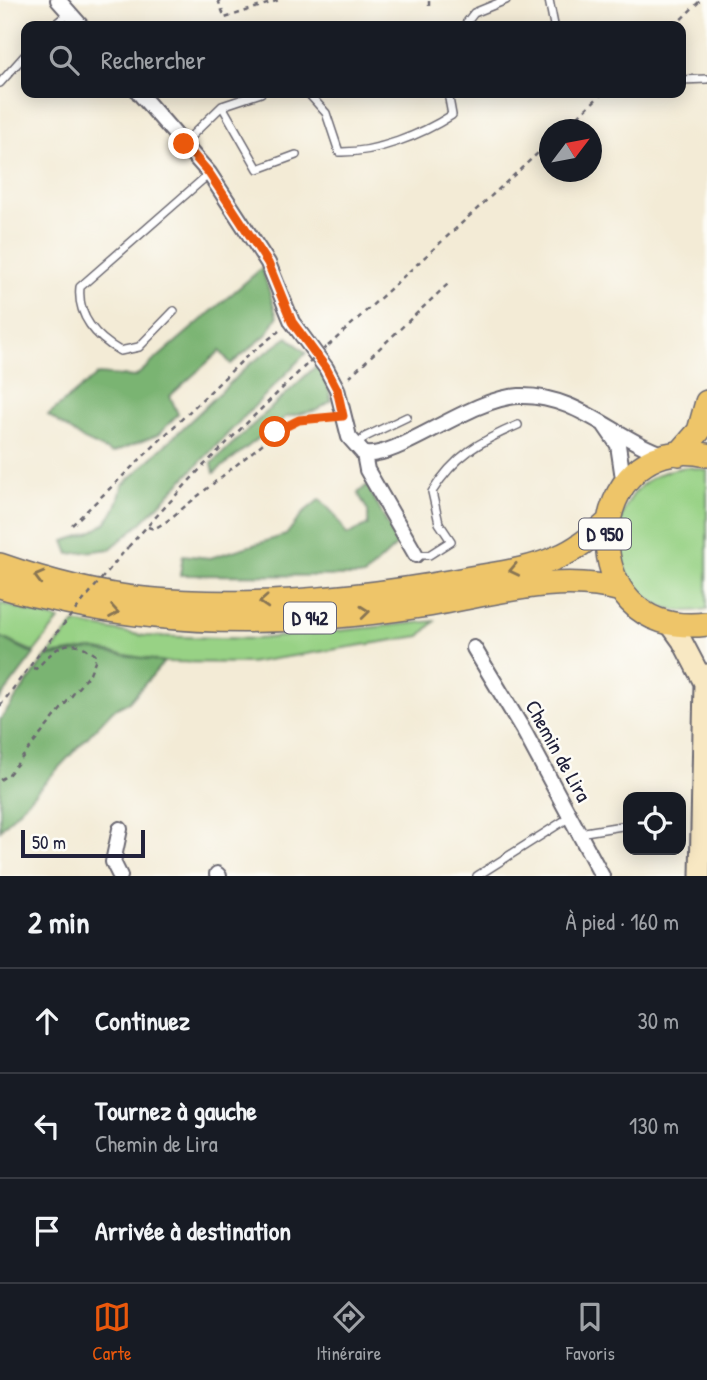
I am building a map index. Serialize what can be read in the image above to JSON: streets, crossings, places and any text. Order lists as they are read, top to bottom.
{
  "streets": {
    "main road": ["D 950", "D 942"],
    "street": ["Chemin de Lira"]
  },
  "crossings": [
    ["D 950", "D 942"]
  ],
  "scale_bar": "50 m",
  "north": "top right",
  "page": {
    "search": "Rechercher",
    "scale": "50 m",
    "heading": ["2 min", "À pied · 160 m"],
    "list": [
      ["Continuez", "30 m"],
      ["Tournez à gauche", "Chemin de Lira", "130 m"],
      "Arrivée à destination"
    ],
    "nav": ["Carte", "Itinéraire", "Favoris"]
  }
}
